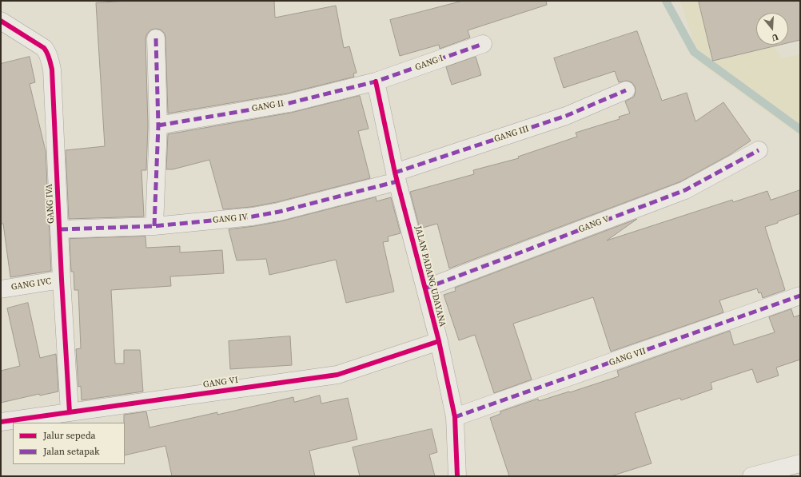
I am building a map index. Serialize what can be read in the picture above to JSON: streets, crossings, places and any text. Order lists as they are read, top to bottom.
{
  "streets": {
    "street": [
      "GANG I",
      "GANG II",
      "GANG III",
      "GANG IVA",
      "GANG IV",
      "GANG V",
      "JALAN PADANG UDAYANA",
      "GANG IVC",
      "GANG VII",
      "GANG VI"
    ]
  },
  "crossings": [
    ["GANG I", "GANG II"],
    ["GANG I", "JALAN PADANG UDAYANA"],
    ["GANG II", "JALAN PADANG UDAYANA"],
    ["GANG III", "GANG IV"],
    ["GANG III", "JALAN PADANG UDAYANA"],
    ["GANG IVA", "GANG IV"],
    ["GANG IVA", "GANG IVC"],
    ["GANG IVA", "GANG VI"],
    ["GANG IV", "JALAN PADANG UDAYANA"],
    ["GANG V", "JALAN PADANG UDAYANA"],
    ["JALAN PADANG UDAYANA", "GANG VII"],
    ["JALAN PADANG UDAYANA", "GANG VI"]
  ],
  "legend": ["Jalur sepeda", "Jalan setapak"],
  "north": "bottom"
}
